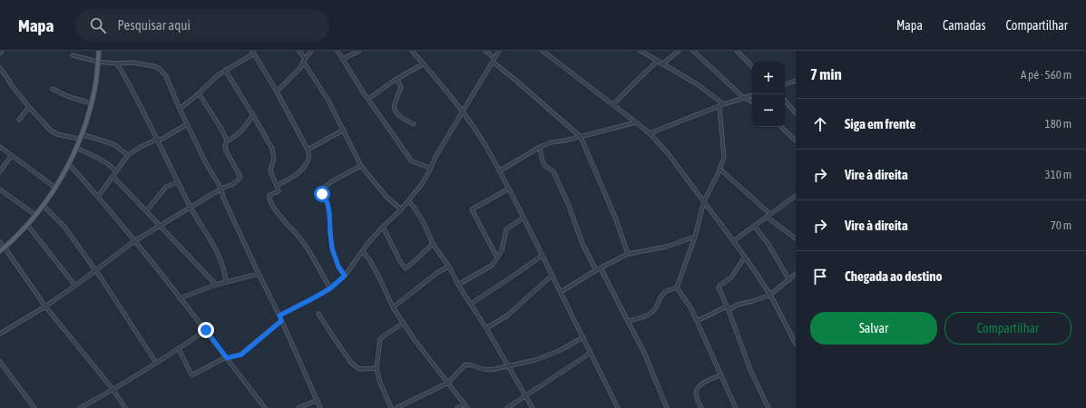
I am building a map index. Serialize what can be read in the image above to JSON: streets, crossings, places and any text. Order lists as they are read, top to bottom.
{
  "page": {
    "header": "Mapa",
    "search": "Pesquisar aqui",
    "nav": ["Mapa", "Camadas", "Compartilhar"],
    "heading": ["7 min", "A pé · 560 m"],
    "map_buttons": ["+", "−"],
    "list": [
      ["Siga em frente", "180 m"],
      ["Vire à direita", "310 m"],
      ["Vire à direita", "70 m"],
      "Chegada ao destino"
    ],
    "buttons": ["Salvar", "Compartilhar"]
  }
}
